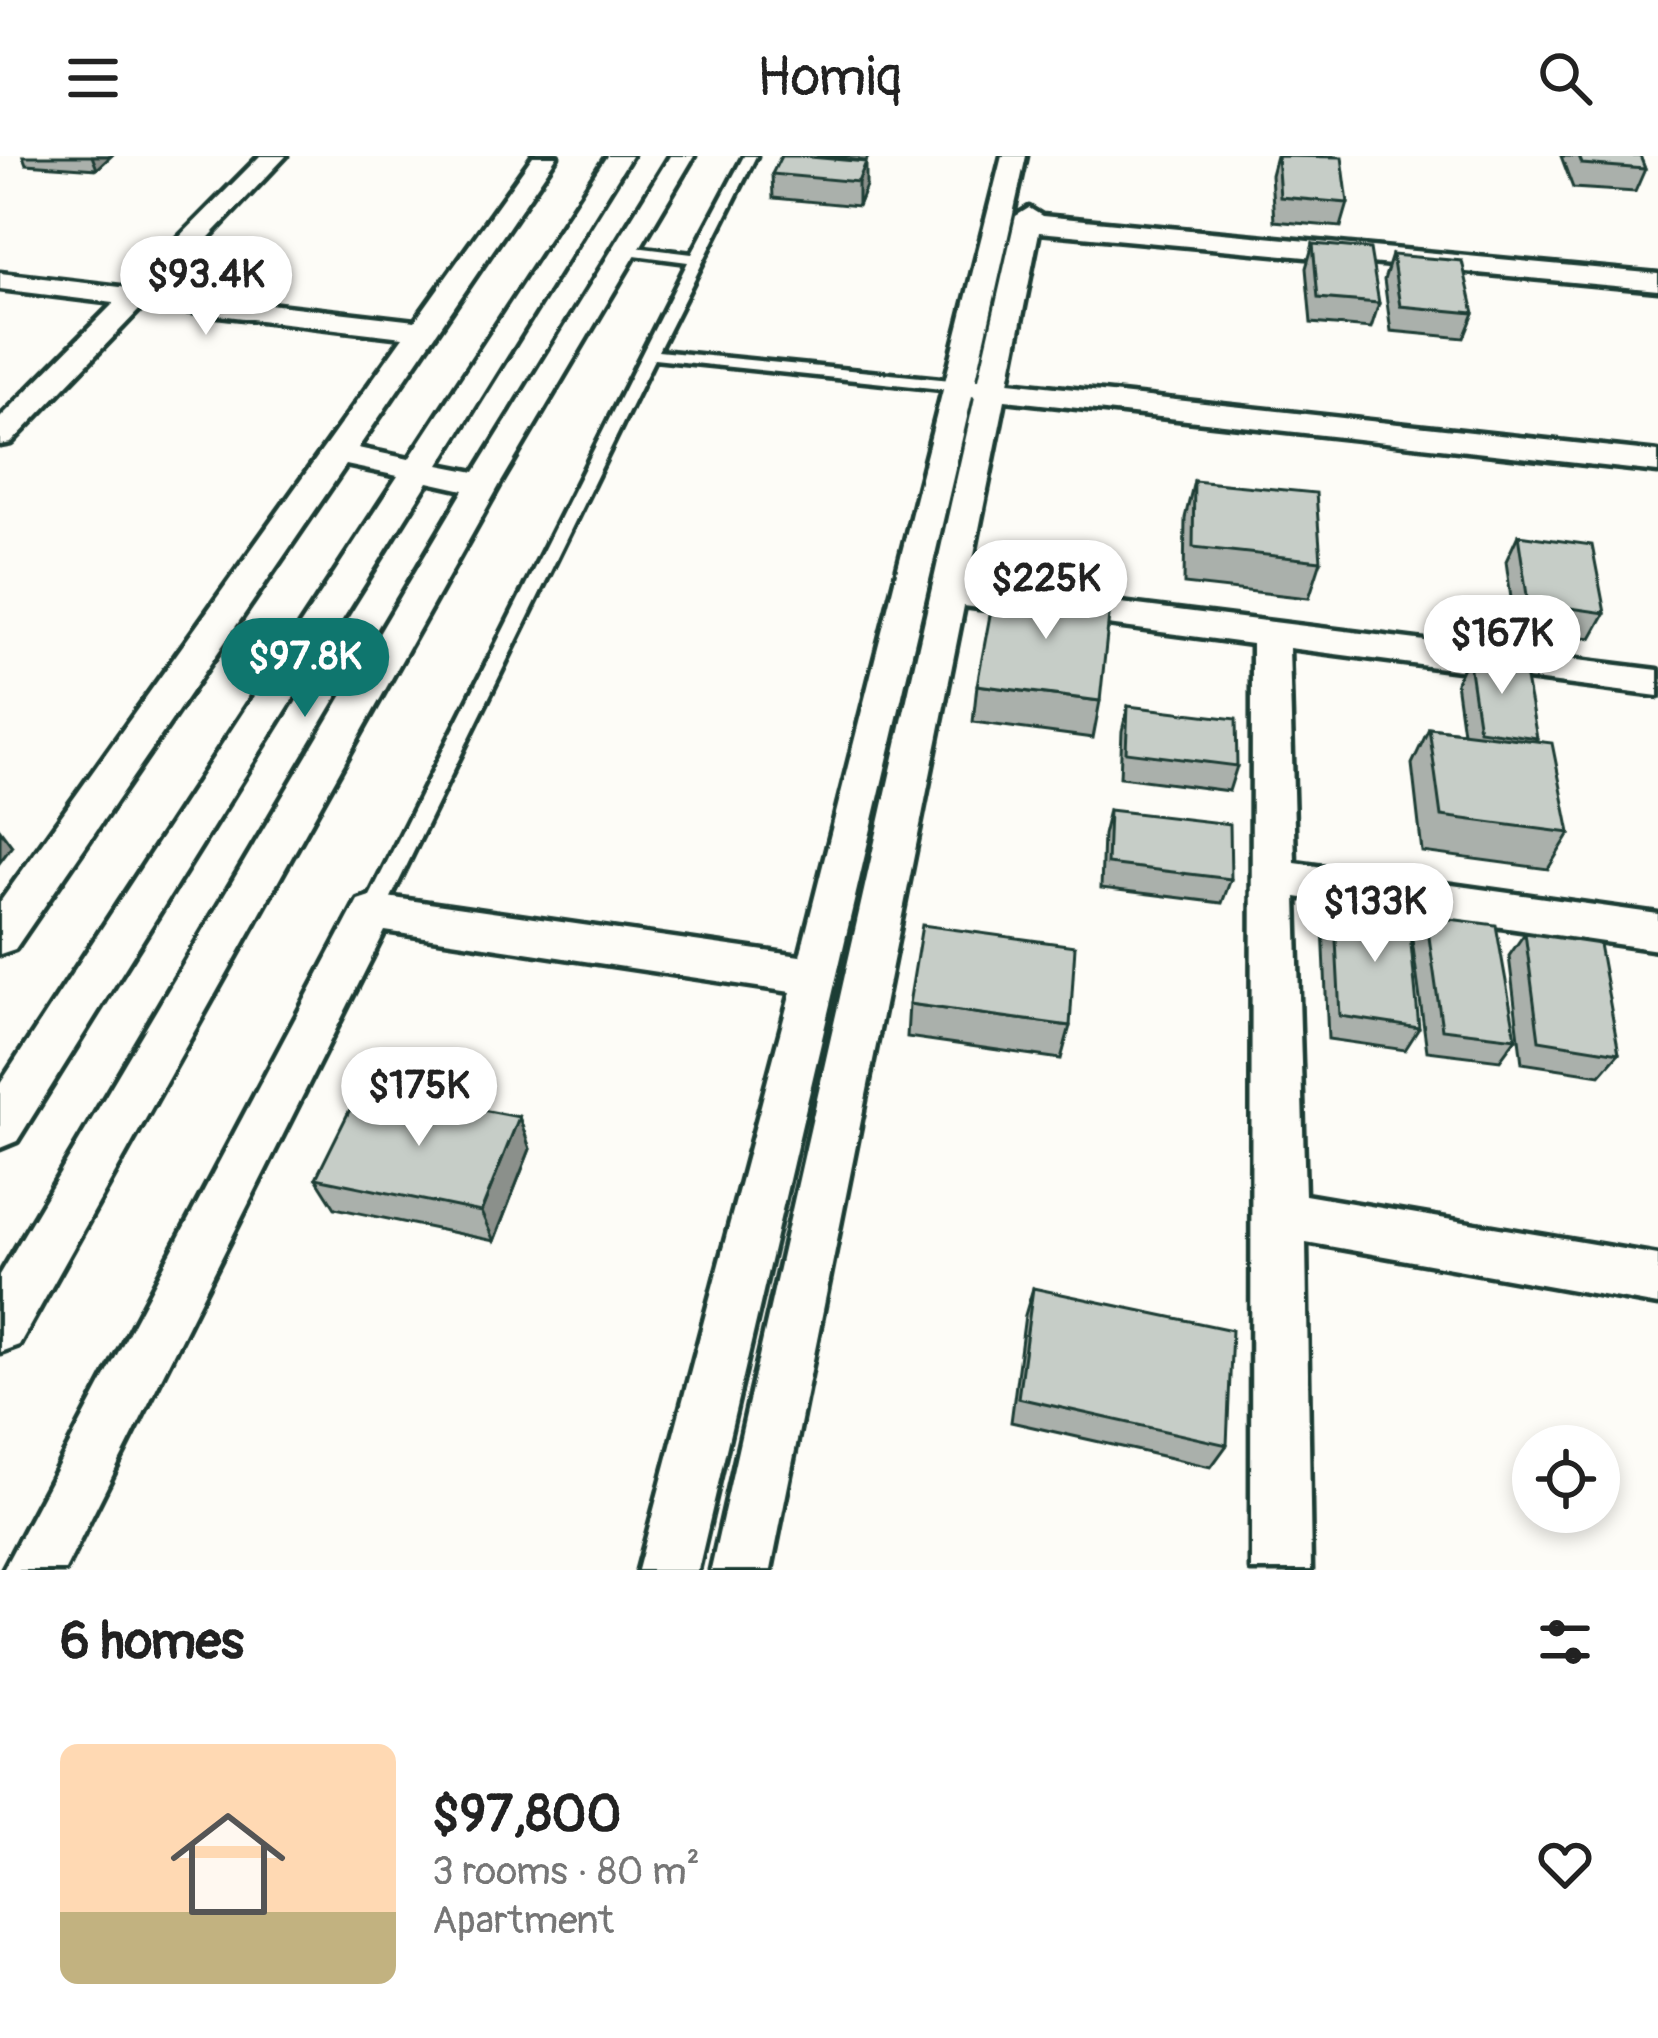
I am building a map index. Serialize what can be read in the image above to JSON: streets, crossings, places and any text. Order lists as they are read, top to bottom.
{
  "page": {
    "header": "Homiq",
    "price": [
      "$93.4K",
      "$225K",
      "$167K",
      "$97.8K",
      "$133K",
      "$175K"
    ],
    "heading": "6 homes",
    "list": [
      {
        "name": "$97,800",
        "note": "3 rooms · 80 m² · Apartment"
      }
    ]
  }
}
